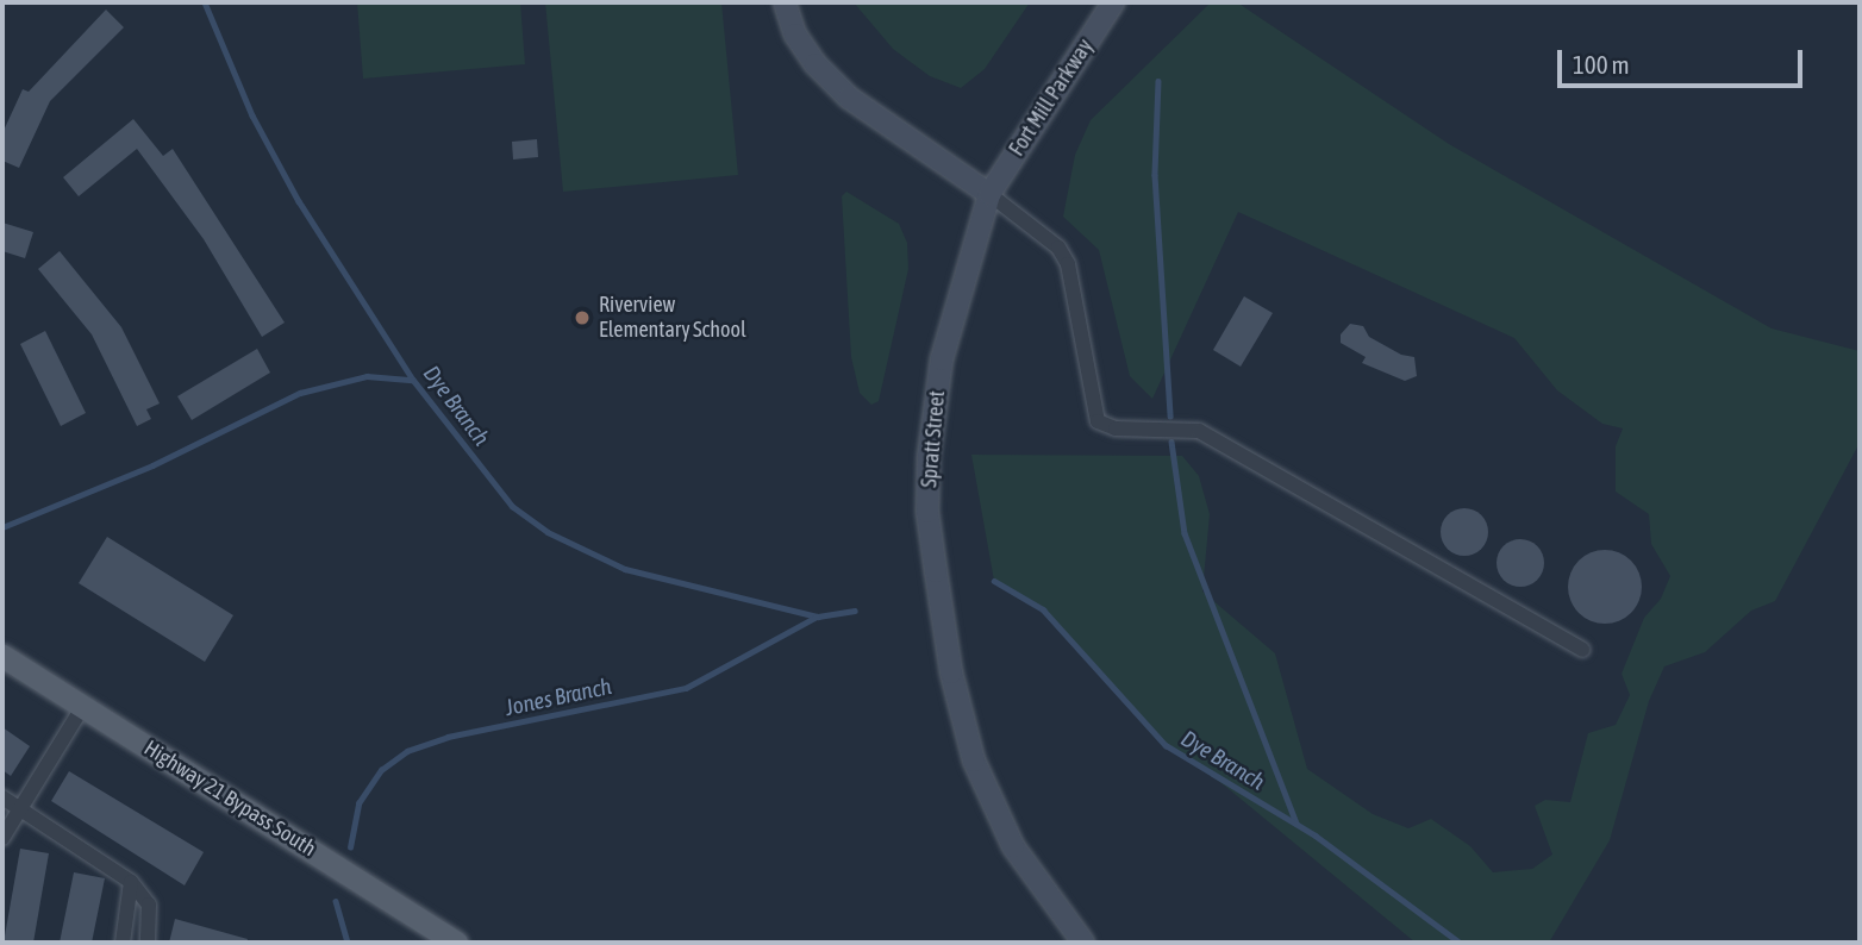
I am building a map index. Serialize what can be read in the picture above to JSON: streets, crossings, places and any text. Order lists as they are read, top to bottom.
{
  "streets": {
    "main road": ["Fort Mill Parkway", "Spratt Street", "Highway 21 Bypass South"]
  },
  "crossings": [
    ["Fort Mill Parkway", "Spratt Street"]
  ],
  "water": ["Dye Branch", "Jones Branch"],
  "places": ["Riverview Elementary School"],
  "scale_bar": "100 m"
}
